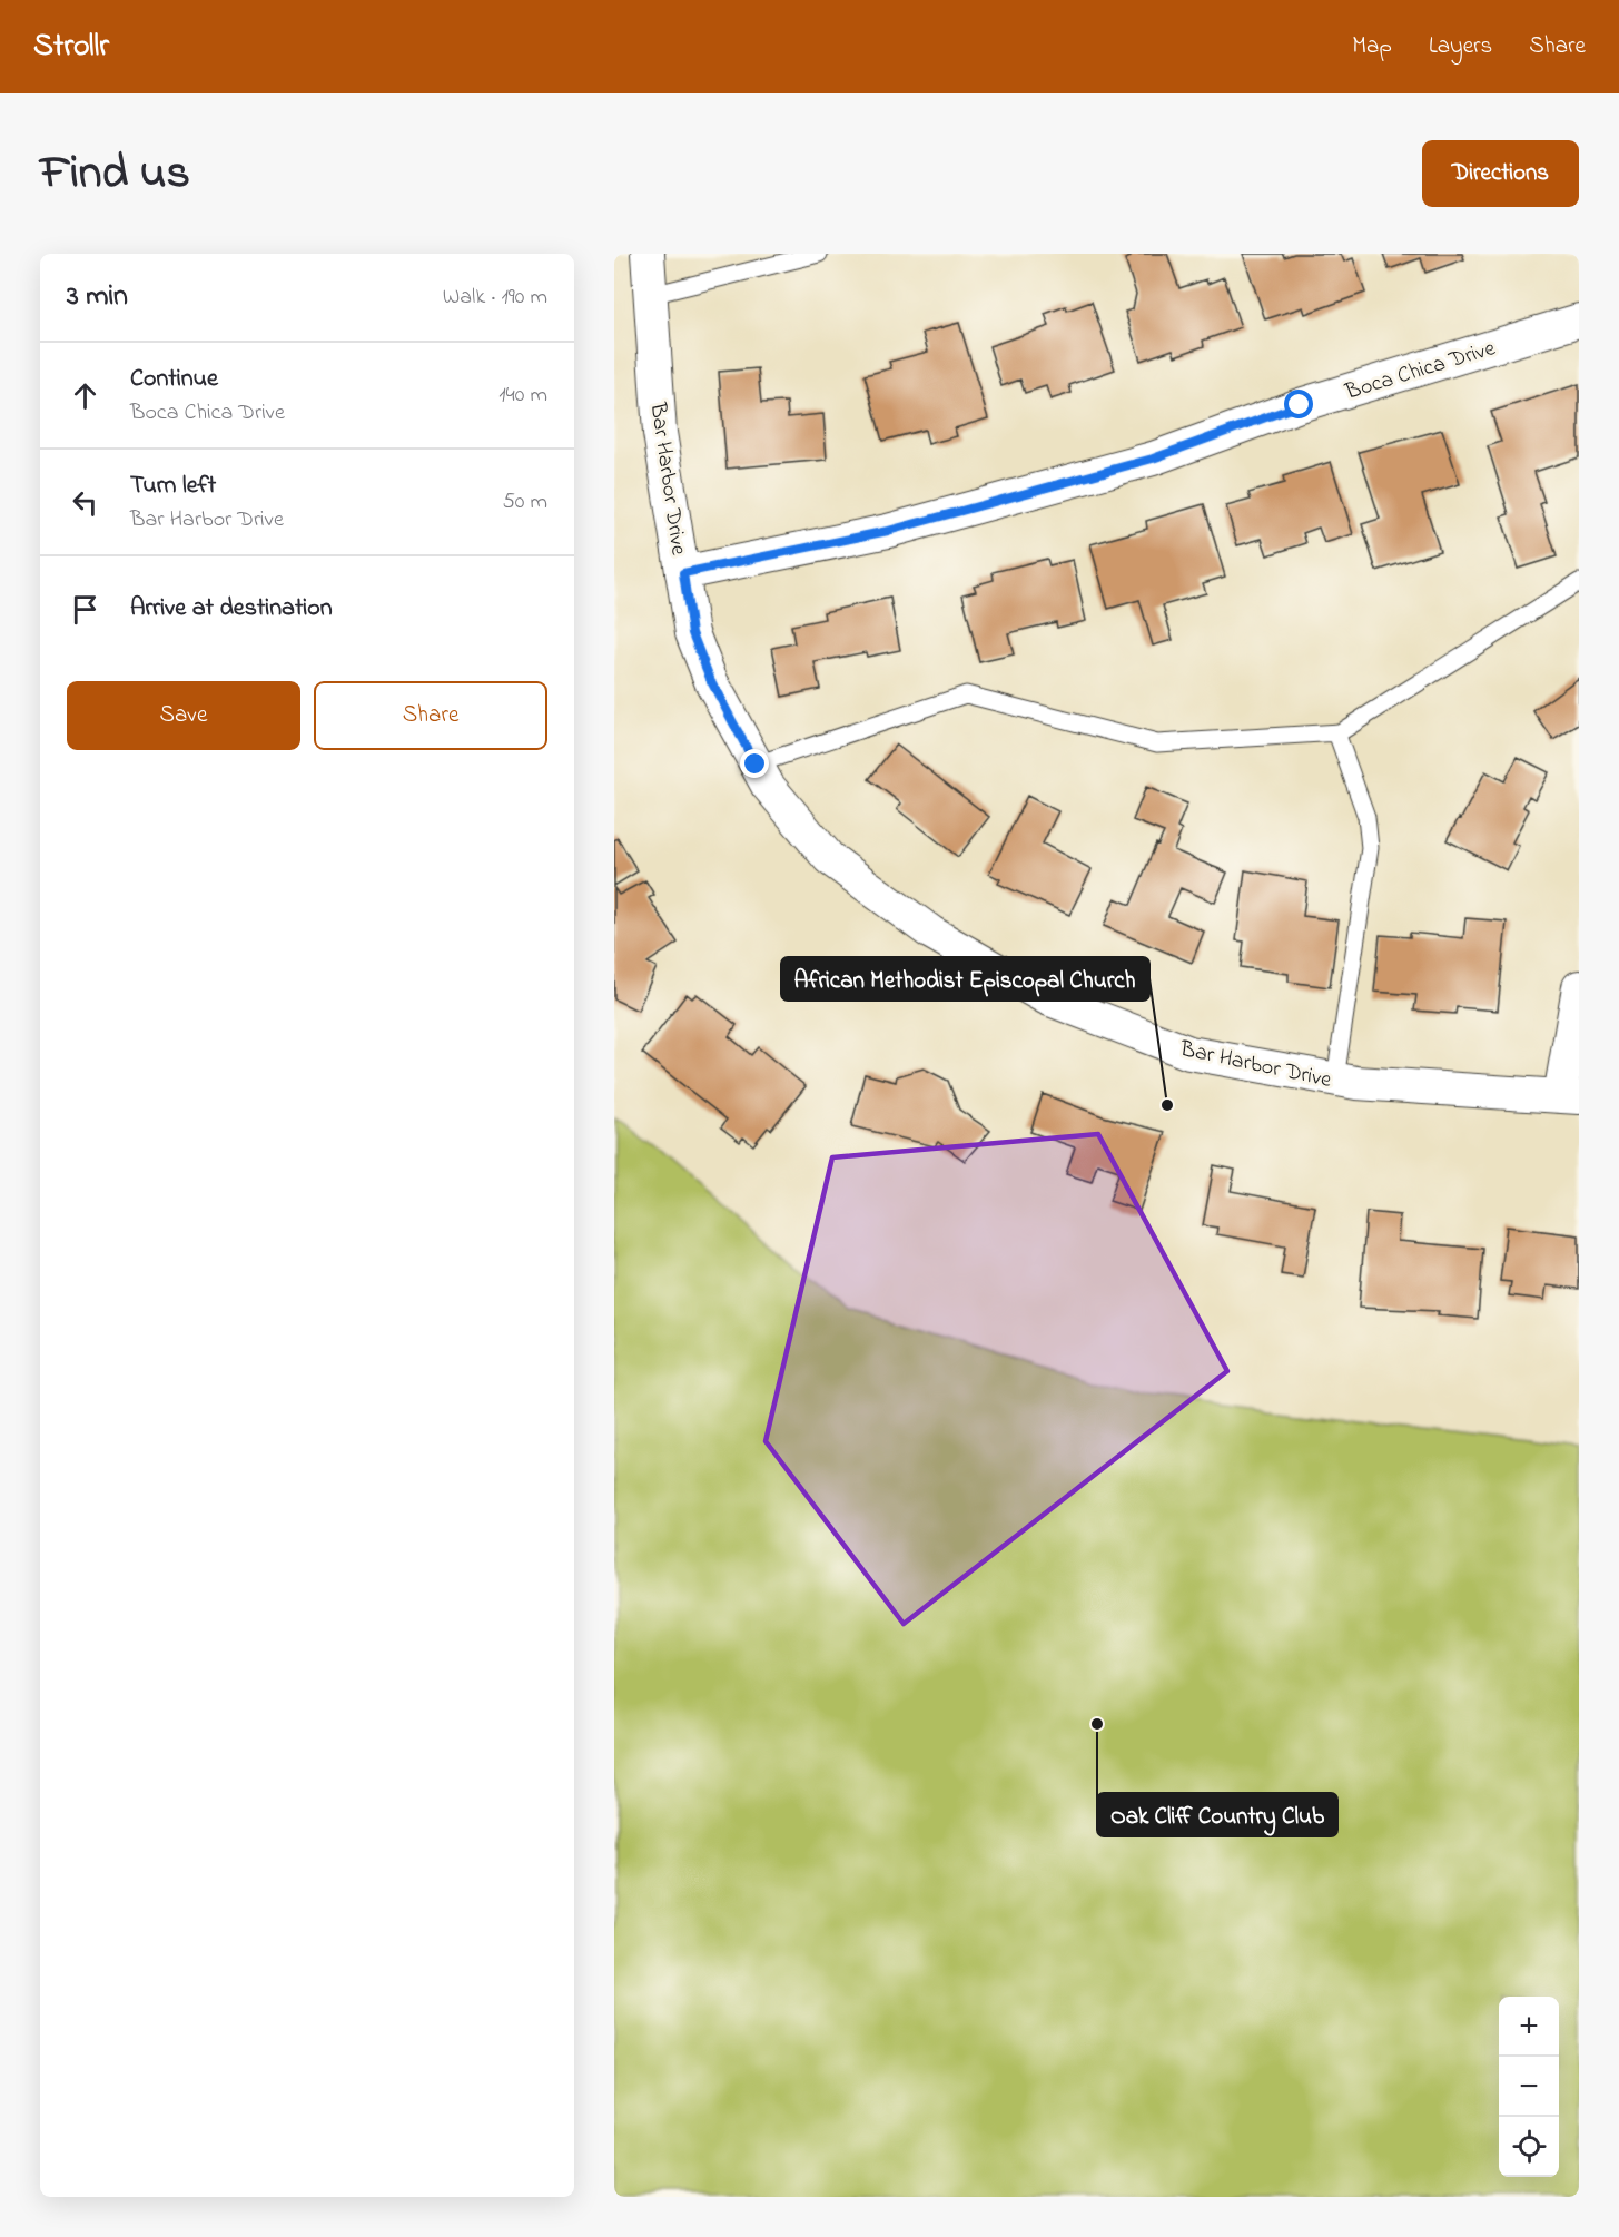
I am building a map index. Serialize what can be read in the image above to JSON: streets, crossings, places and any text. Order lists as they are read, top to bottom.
{
  "streets": {
    "street": ["Boca Chica Drive", "Bar Harbor Drive"]
  },
  "crossings": [
    ["Boca Chica Drive", "Bar Harbor Drive"]
  ],
  "places": ["African Methodist Episcopal Church", "Oak Cliff Country Club"],
  "page": {
    "header": "Strollr",
    "nav": ["Map", "Layers", "Share"],
    "title": "Find us",
    "buttons": [
      "Directions",
      ["Save", "Share"]
    ],
    "heading": ["3 min", "Walk · 190 m"],
    "list": [
      ["Continue", "Boca Chica Drive", "140 m"],
      ["Turn left", "Bar Harbor Drive", "50 m"],
      "Arrive at destination"
    ],
    "map_buttons": ["+", "−"]
  }
}
